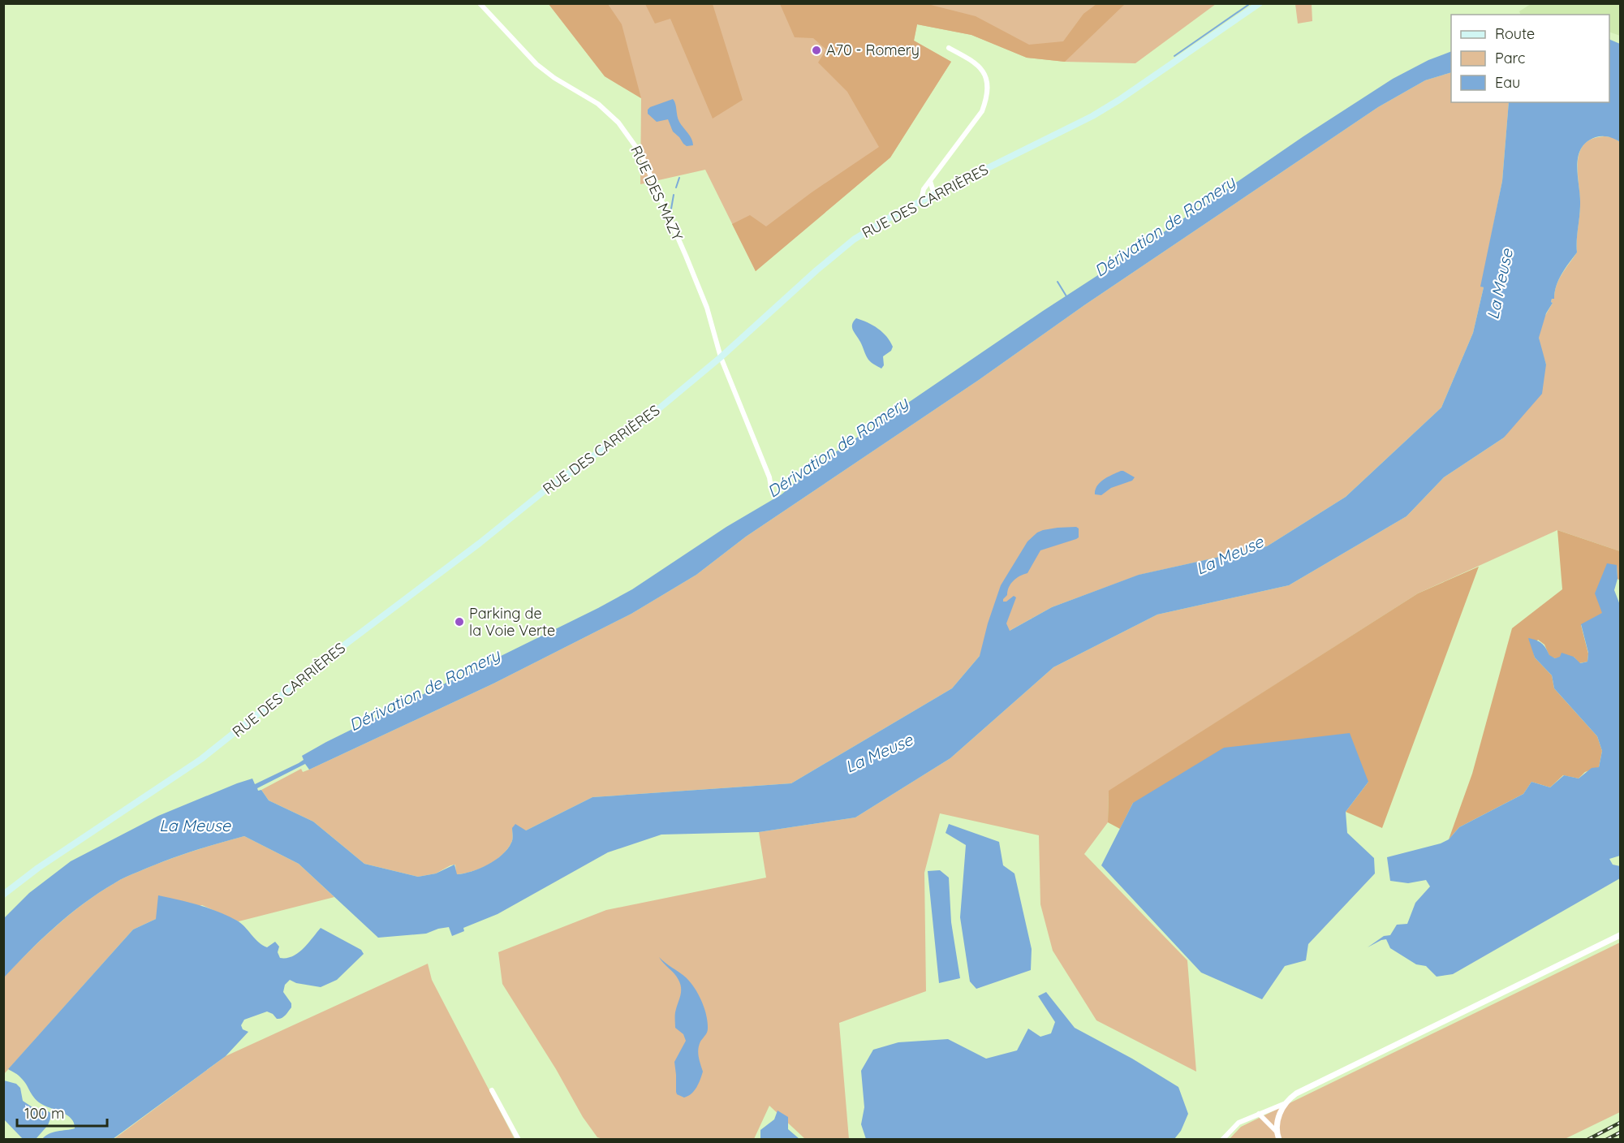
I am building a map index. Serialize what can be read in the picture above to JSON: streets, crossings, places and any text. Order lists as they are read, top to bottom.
{
  "streets": {
    "main road": ["RUE DES CARRIÈRES"],
    "street": ["RUE DES MAZY"]
  },
  "crossings": [
    ["RUE DES MAZY", "RUE DES CARRIÈRES"]
  ],
  "water": ["Dérivation de Romery", "La Meuse"],
  "places": ["A70 - Romery", "Parking de la Voie Verte"],
  "legend": ["Route", "Parc", "Eau"],
  "scale_bar": "100 m"
}
